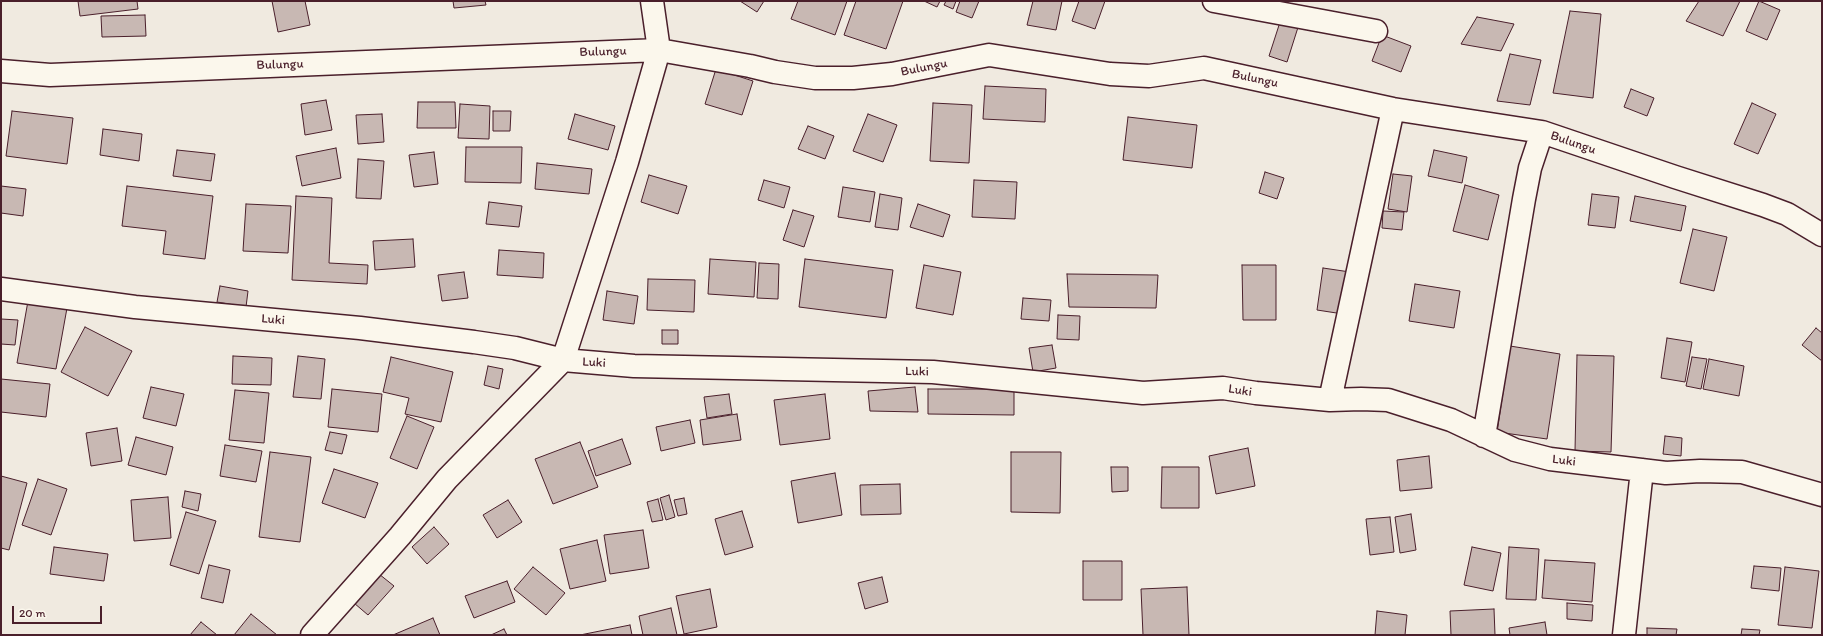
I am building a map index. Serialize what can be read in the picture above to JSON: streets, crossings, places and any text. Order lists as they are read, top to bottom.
{
  "streets": {
    "street": ["Bulungu", "Luki"]
  },
  "scale_bar": "20 m"
}
